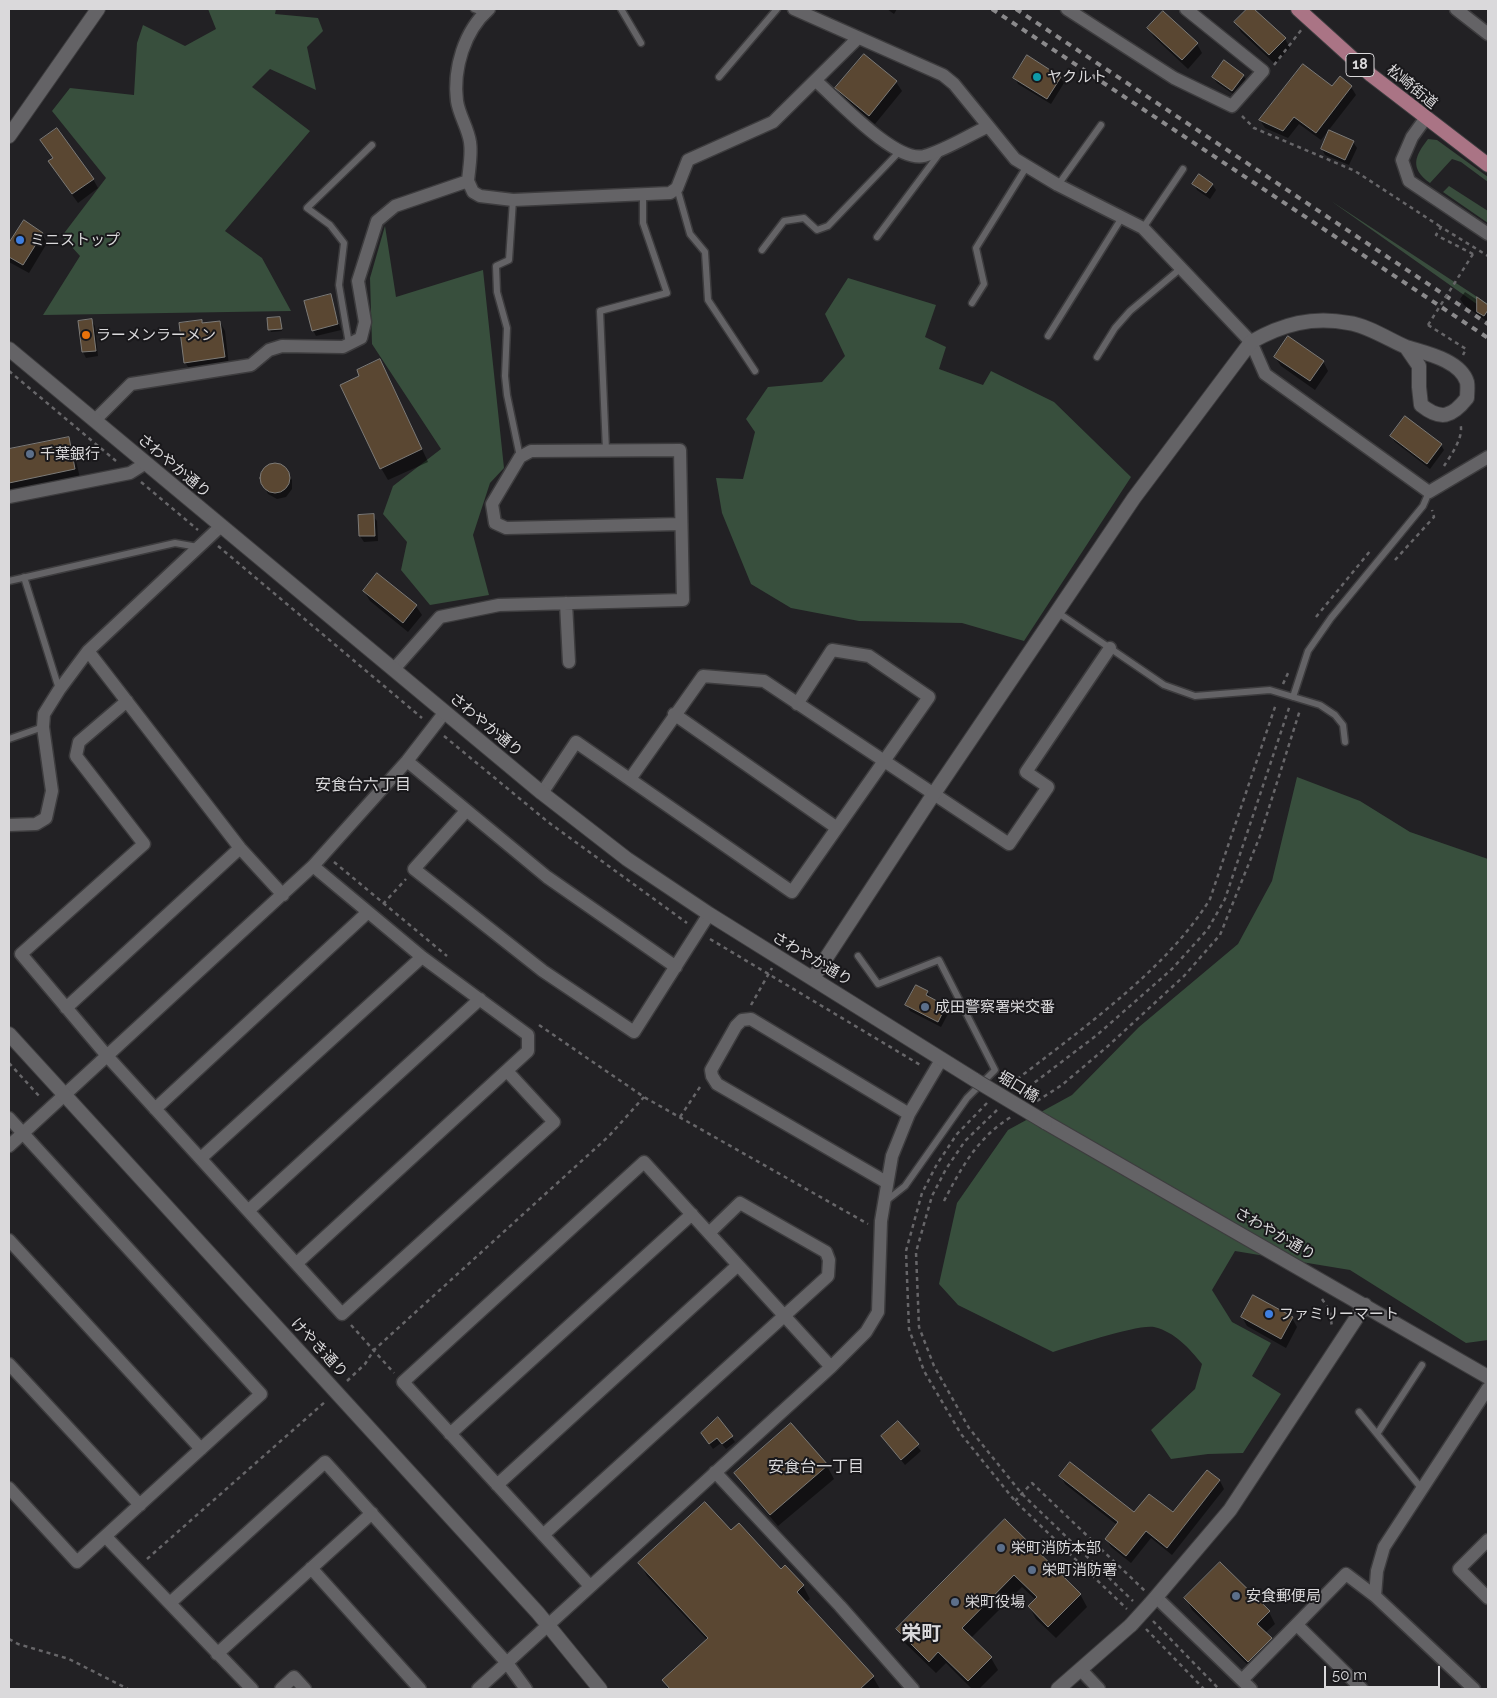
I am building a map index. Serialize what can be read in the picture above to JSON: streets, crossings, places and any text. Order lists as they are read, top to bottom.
{
  "streets": {
    "main road": ["18", "松崎街道"],
    "street": ["さわやか通り", "堀口橋", "けやき通り"]
  },
  "crossings": [
    ["さわやか通り", "堀口橋"]
  ],
  "districts": ["安食台六丁目", "安食台一丁目", "栄町"],
  "places": [
    "ヤクルト",
    "ミニストップ",
    "ラーメンラーメン",
    "千葉銀行",
    "成田警察署栄交番",
    "ファミリーマート",
    "栄町消防本部",
    "栄町消防署",
    "安食郵便局",
    "栄町役場"
  ],
  "scale_bar": "50 m"
}
